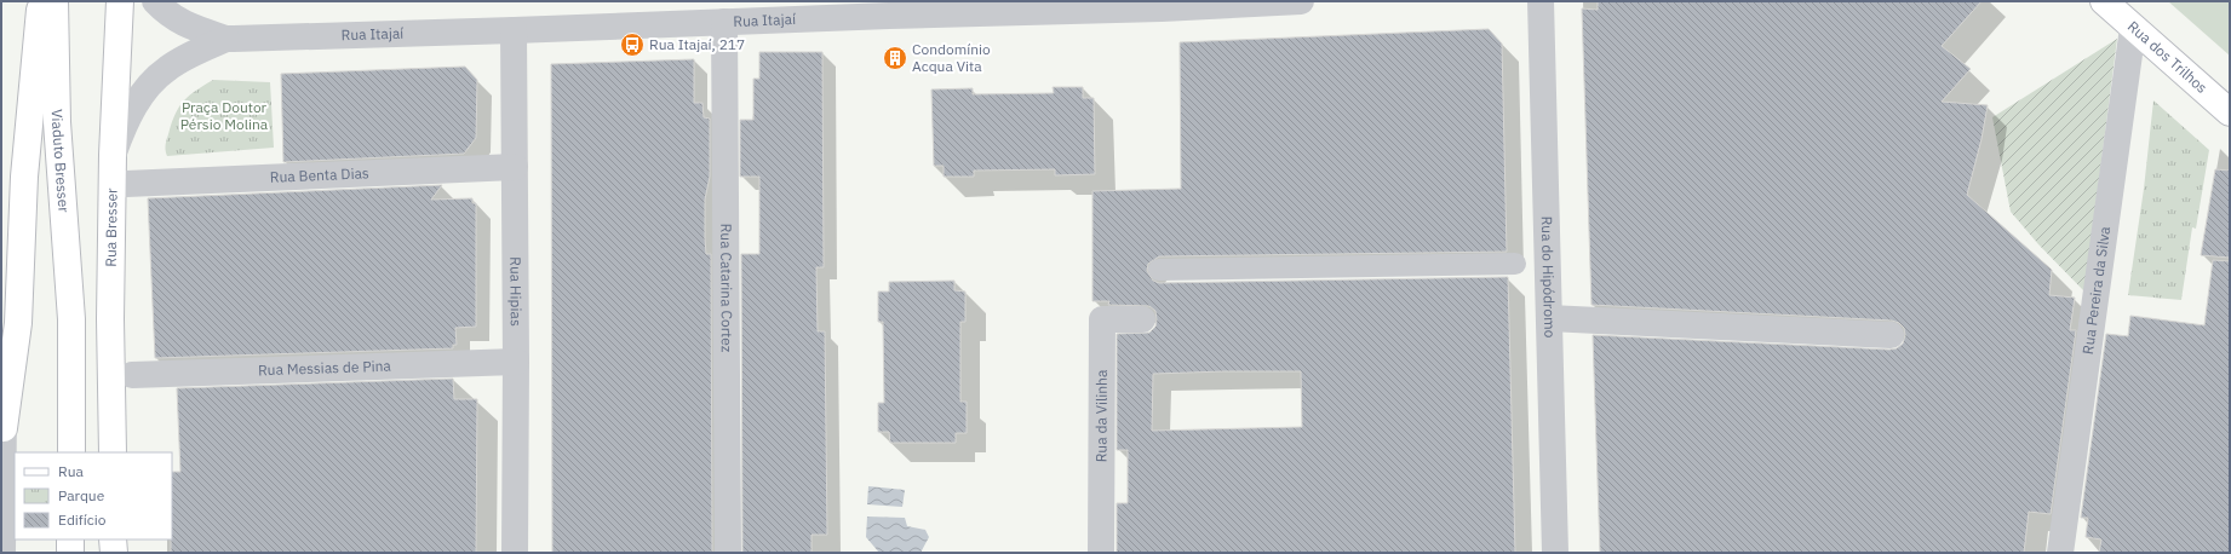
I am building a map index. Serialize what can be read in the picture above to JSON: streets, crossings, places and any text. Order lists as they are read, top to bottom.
{
  "streets": {
    "main road": ["Rua dos Trilhos", "Viaduto Bresser", "Rua Bresser"],
    "street": [
      "Rua Itajaí",
      "Rua Benta Dias",
      "Rua do Hipódromo",
      "Rua Catarina Cortez",
      "Rua Pereira da Silva",
      "Rua Hipias",
      "Rua Messias de Pina",
      "Rua da Vilinha"
    ]
  },
  "crossings": [
    ["Rua Itajaí", "Rua Bresser"],
    ["Rua Itajaí", "Rua Catarina Cortez"],
    ["Rua Itajaí", "Rua Hipias"],
    ["Rua dos Trilhos", "Rua Pereira da Silva"],
    ["Rua Benta Dias", "Rua Hipias"],
    ["Rua Hipias", "Rua Messias de Pina"]
  ],
  "parks": ["Praça Doutor Pérsio Molina"],
  "places": {
    "bus stop": ["Rua Itajaí, 217"],
    "building": ["Condomínio Acqua Vita"]
  },
  "legend": ["Rua", "Parque", "Edifício"]
}
